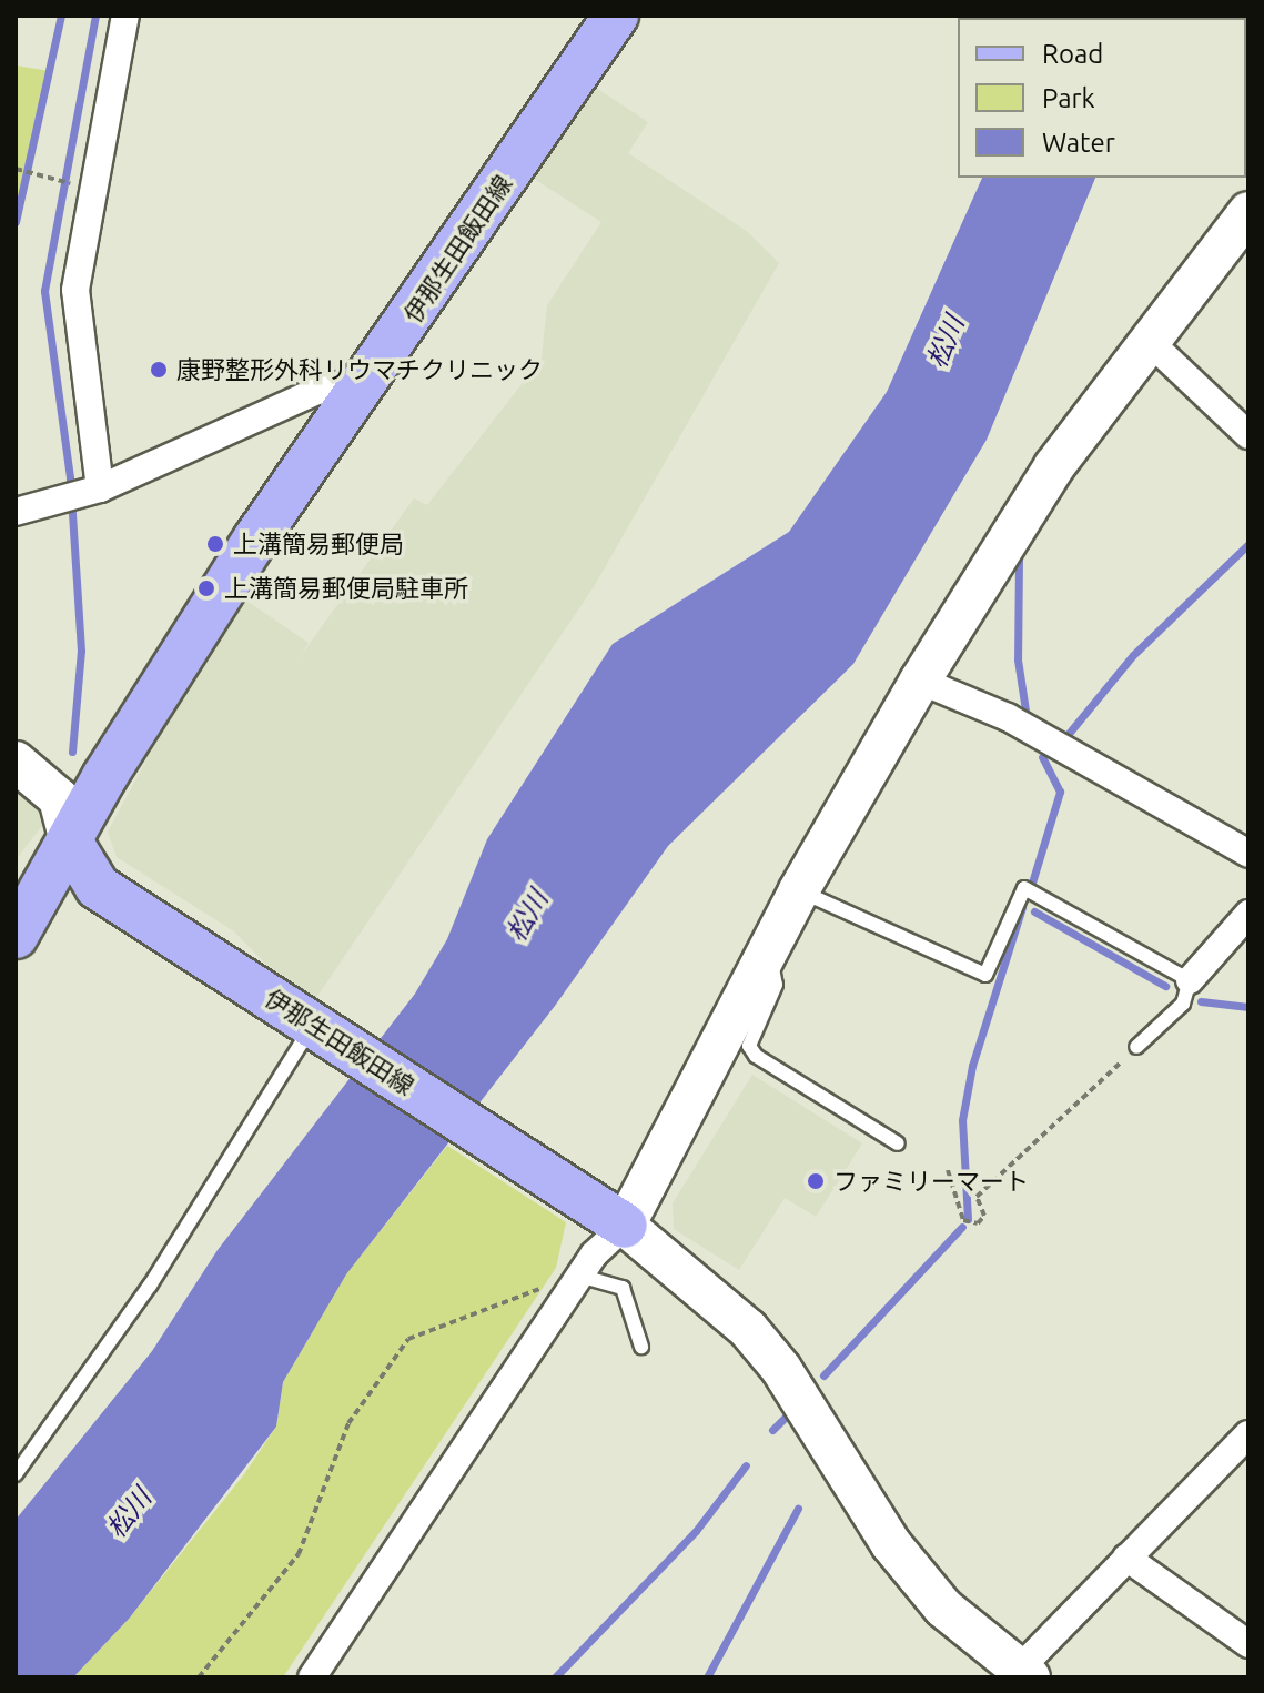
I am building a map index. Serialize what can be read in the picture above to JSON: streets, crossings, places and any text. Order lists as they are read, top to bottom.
{
  "streets": {
    "main road": ["伊那生田飯田線"]
  },
  "water": ["松川"],
  "places": [
    "康野整形外科リウマチクリニック",
    "上溝簡易郵便局",
    "上溝簡易郵便局駐車所",
    "ファミリーマート"
  ],
  "legend": ["Road", "Park", "Water"]
}
